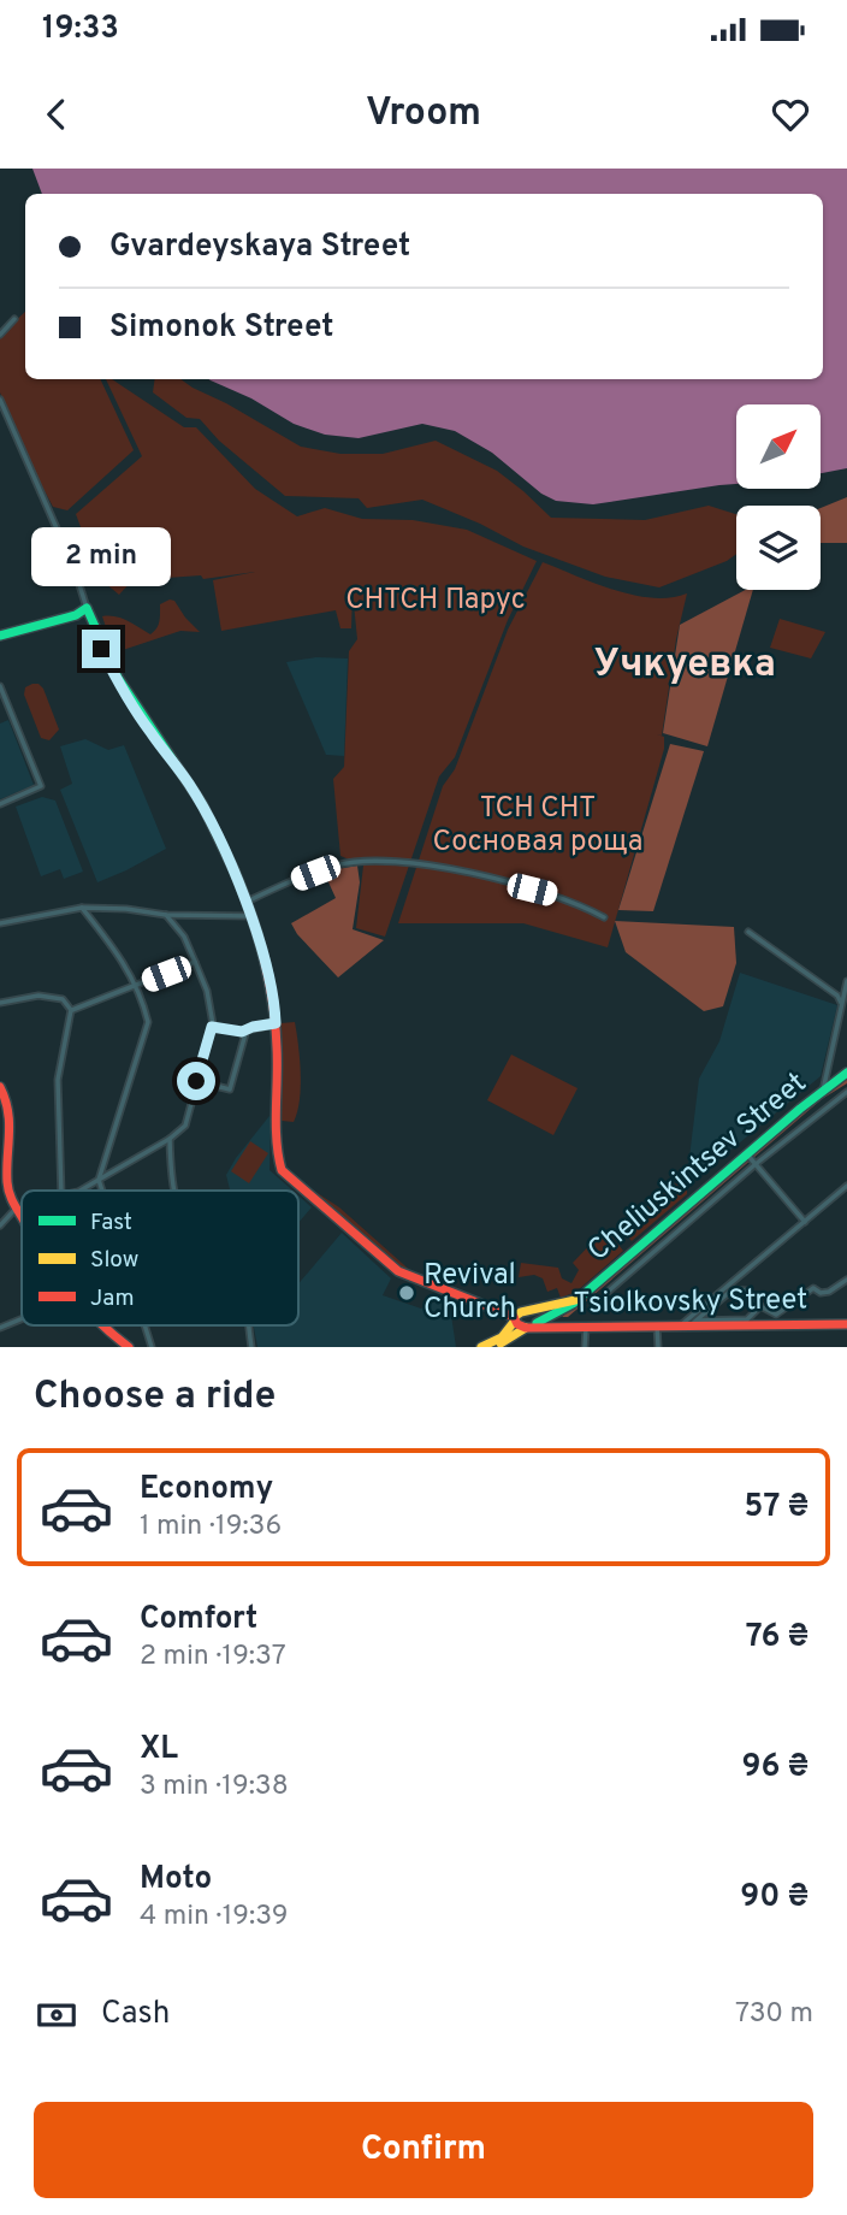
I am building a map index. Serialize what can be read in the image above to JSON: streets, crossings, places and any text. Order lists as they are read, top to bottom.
{
  "streets": {
    "street": ["Cheliuskintsev Street", "Tsiolkovsky Street"]
  },
  "crossings": [
    ["Cheliuskintsev Street", "Tsiolkovsky Street"]
  ],
  "districts": ["Учкуевка"],
  "parks": ["СНТСН Парус", "ТСН СНТ Сосновая роща"],
  "places": ["Revival Church"],
  "legend": ["Fast", "Slow", "Jam"],
  "north": "top right",
  "page": {
    "status": "19:33",
    "header": "Vroom",
    "banner": ["Gvardeyskaya Street", "Simonok Street"],
    "bubble": "2 min",
    "heading": "Choose a ride",
    "list": [
      {
        "name": "Economy",
        "note": "1 min · 19:36",
        "value": "57 ₴"
      },
      {
        "name": "Comfort",
        "note": "2 min · 19:37",
        "value": "76 ₴"
      },
      {
        "name": "XL",
        "note": "3 min · 19:38",
        "value": "96 ₴"
      },
      {
        "name": "Moto",
        "note": "4 min · 19:39",
        "value": "90 ₴"
      }
    ],
    "pay": ["Cash", "730 m"],
    "buttons": "Confirm"
  }
}
